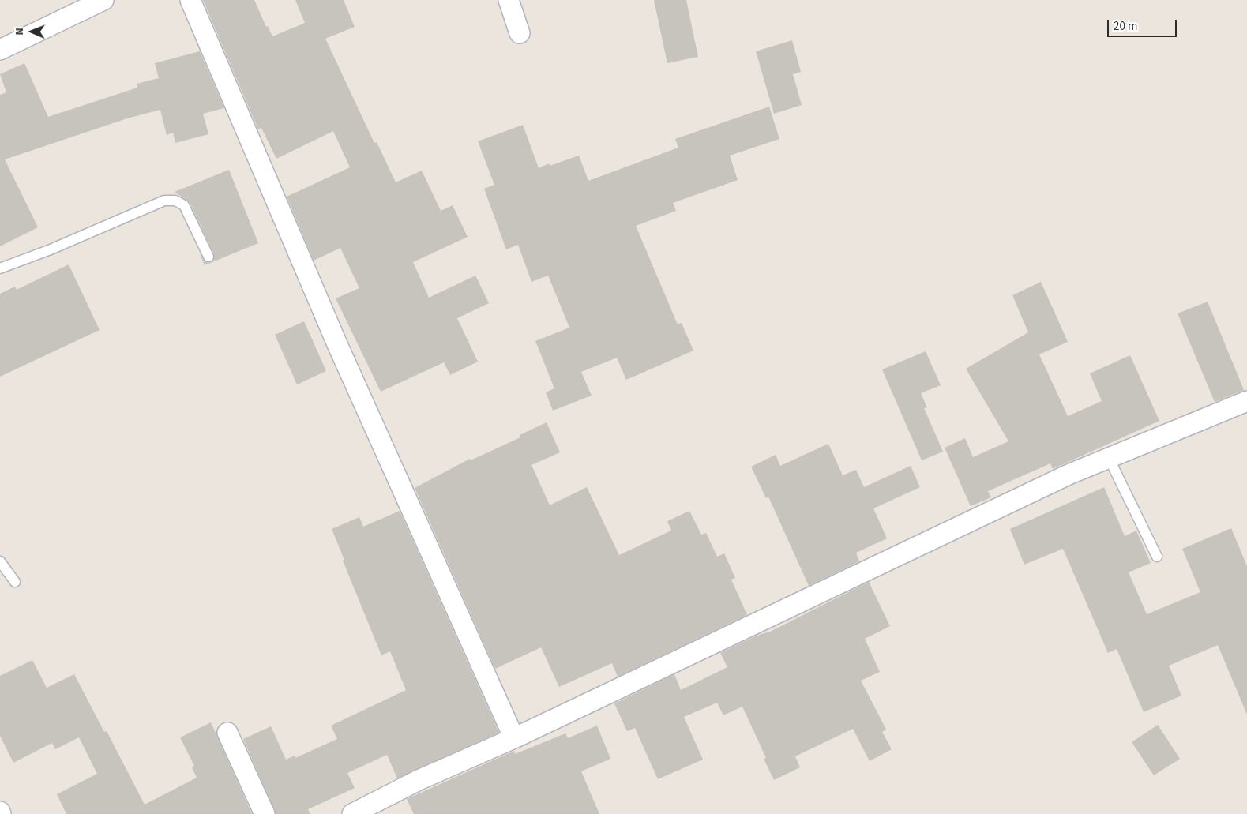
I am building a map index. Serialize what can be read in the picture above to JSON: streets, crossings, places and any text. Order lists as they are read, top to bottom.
{
  "scale_bar": "20 m",
  "north": "left"
}
